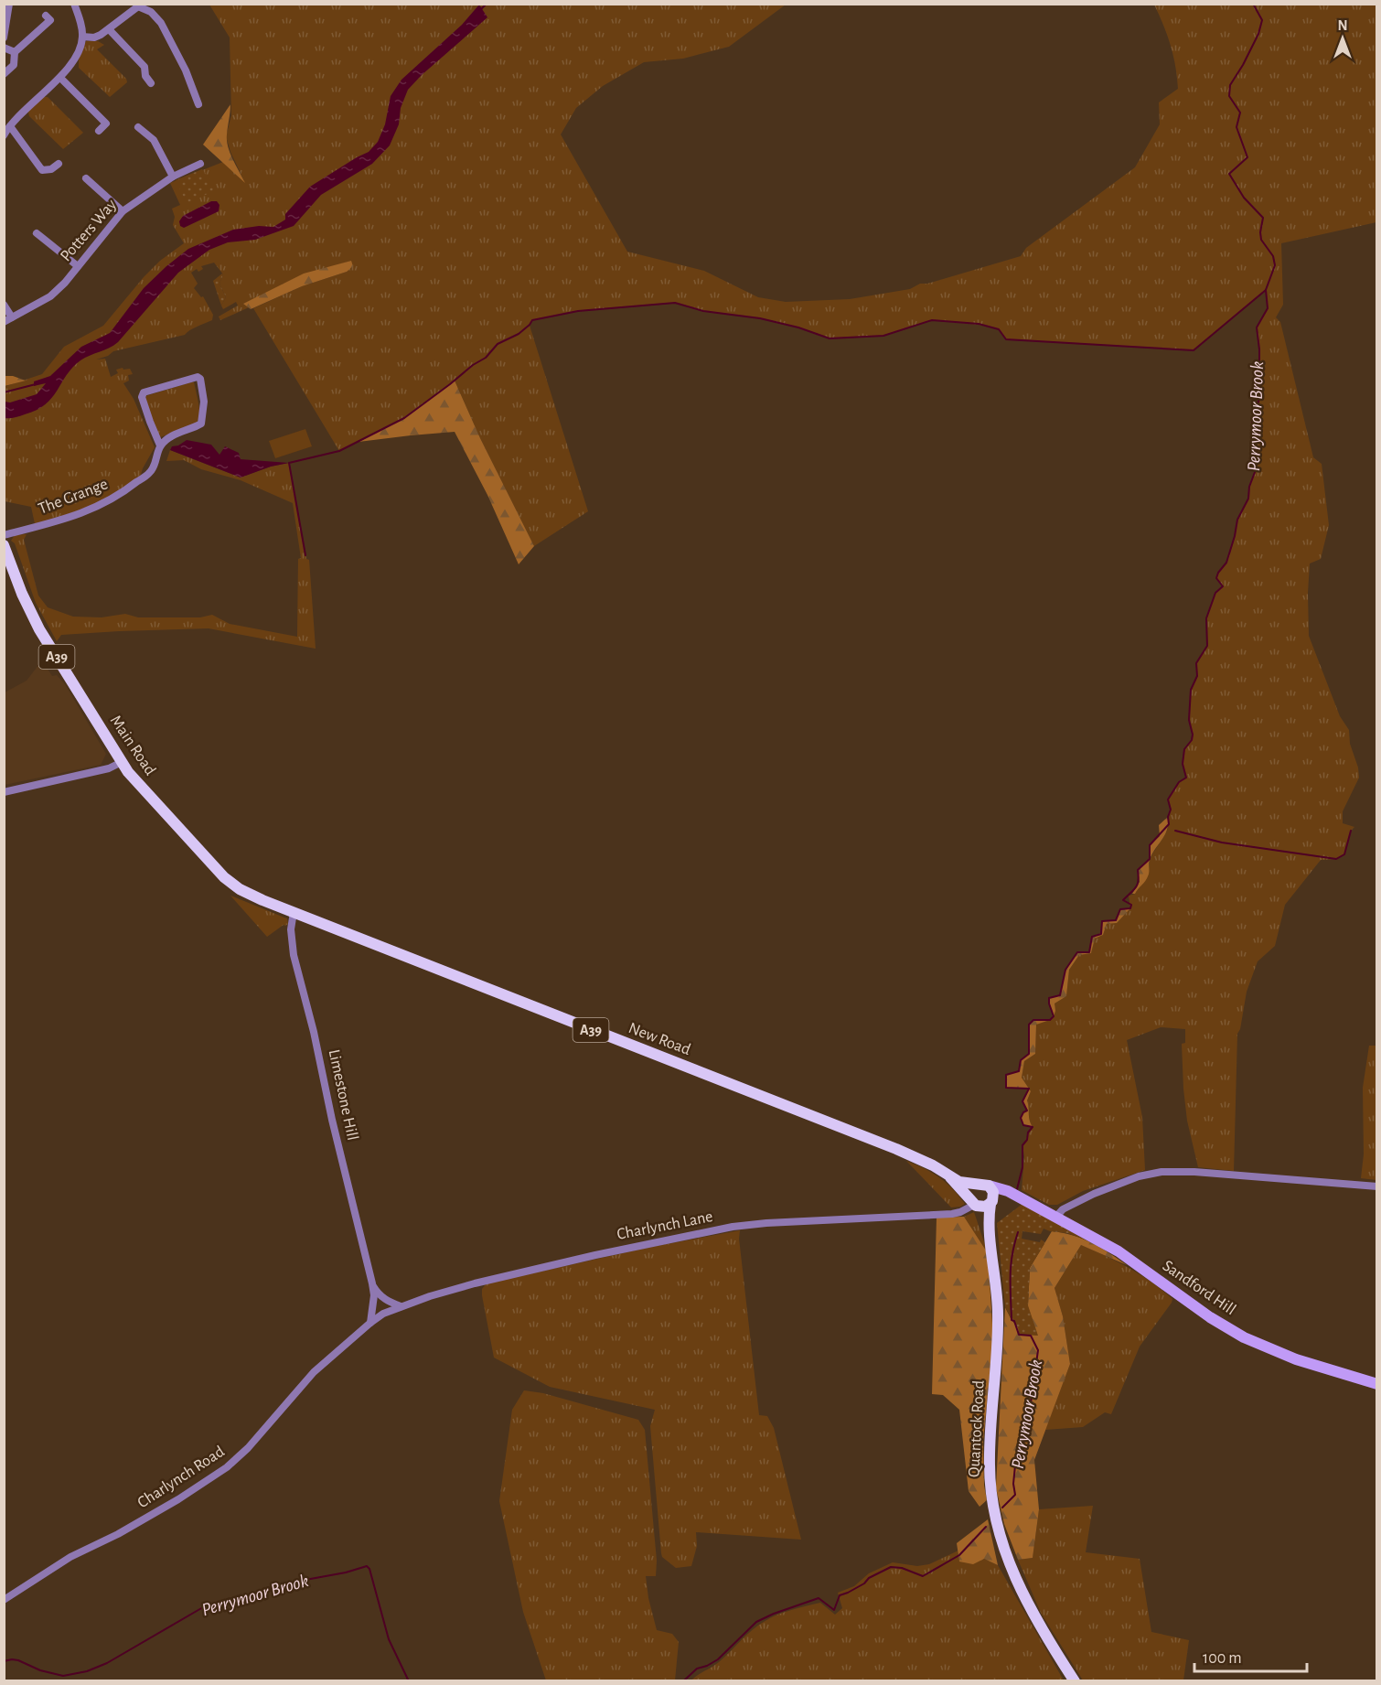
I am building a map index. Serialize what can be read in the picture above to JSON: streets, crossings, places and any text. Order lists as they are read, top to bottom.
{
  "streets": {
    "main road": [
      "A39",
      "Main Road",
      "New Road",
      "Sandford Hill",
      "Quantock Road"
    ],
    "street": [
      "Potters Way",
      "The Grange",
      "Limestone Hill",
      "Charlynch Lane",
      "Charlynch Road"
    ]
  },
  "crossings": [
    ["A39", "New Road"],
    ["A39", "Charlynch Lane"],
    ["A39", "Sandford Hill"],
    ["A39", "Quantock Road"],
    ["Main Road", "New Road"],
    ["Main Road", "Limestone Hill"],
    ["New Road", "Limestone Hill"],
    ["New Road", "Charlynch Lane"],
    ["New Road", "Sandford Hill"],
    ["New Road", "Quantock Road"],
    ["Limestone Hill", "Charlynch Lane"],
    ["Limestone Hill", "Charlynch Road"],
    ["Charlynch Lane", "Sandford Hill"],
    ["Charlynch Lane", "Quantock Road"],
    ["Charlynch Lane", "Charlynch Road"],
    ["Sandford Hill", "Quantock Road"]
  ],
  "water": ["Perrymoor Brook"],
  "scale_bar": "100 m",
  "north": "top"
}
